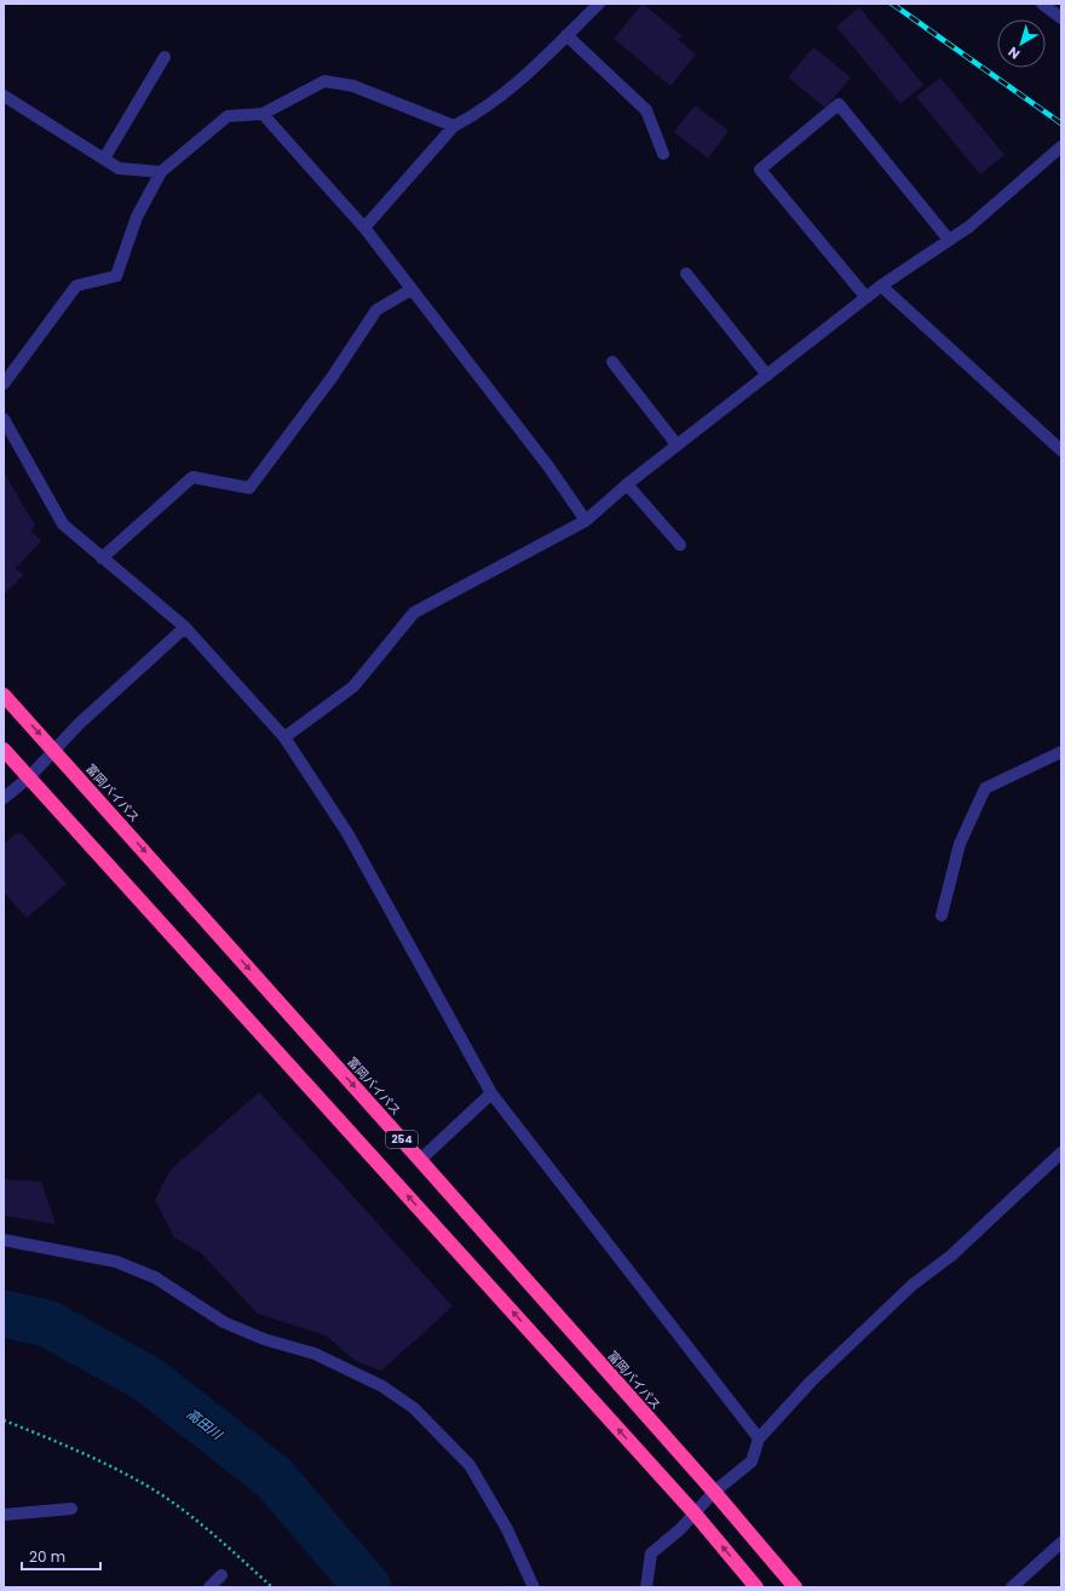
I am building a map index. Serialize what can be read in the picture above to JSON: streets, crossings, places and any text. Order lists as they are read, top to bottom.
{
  "streets": {
    "highway": ["富岡バイパス", "254"]
  },
  "water": ["高田川"],
  "scale_bar": "20 m",
  "north": "bottom left"
}
